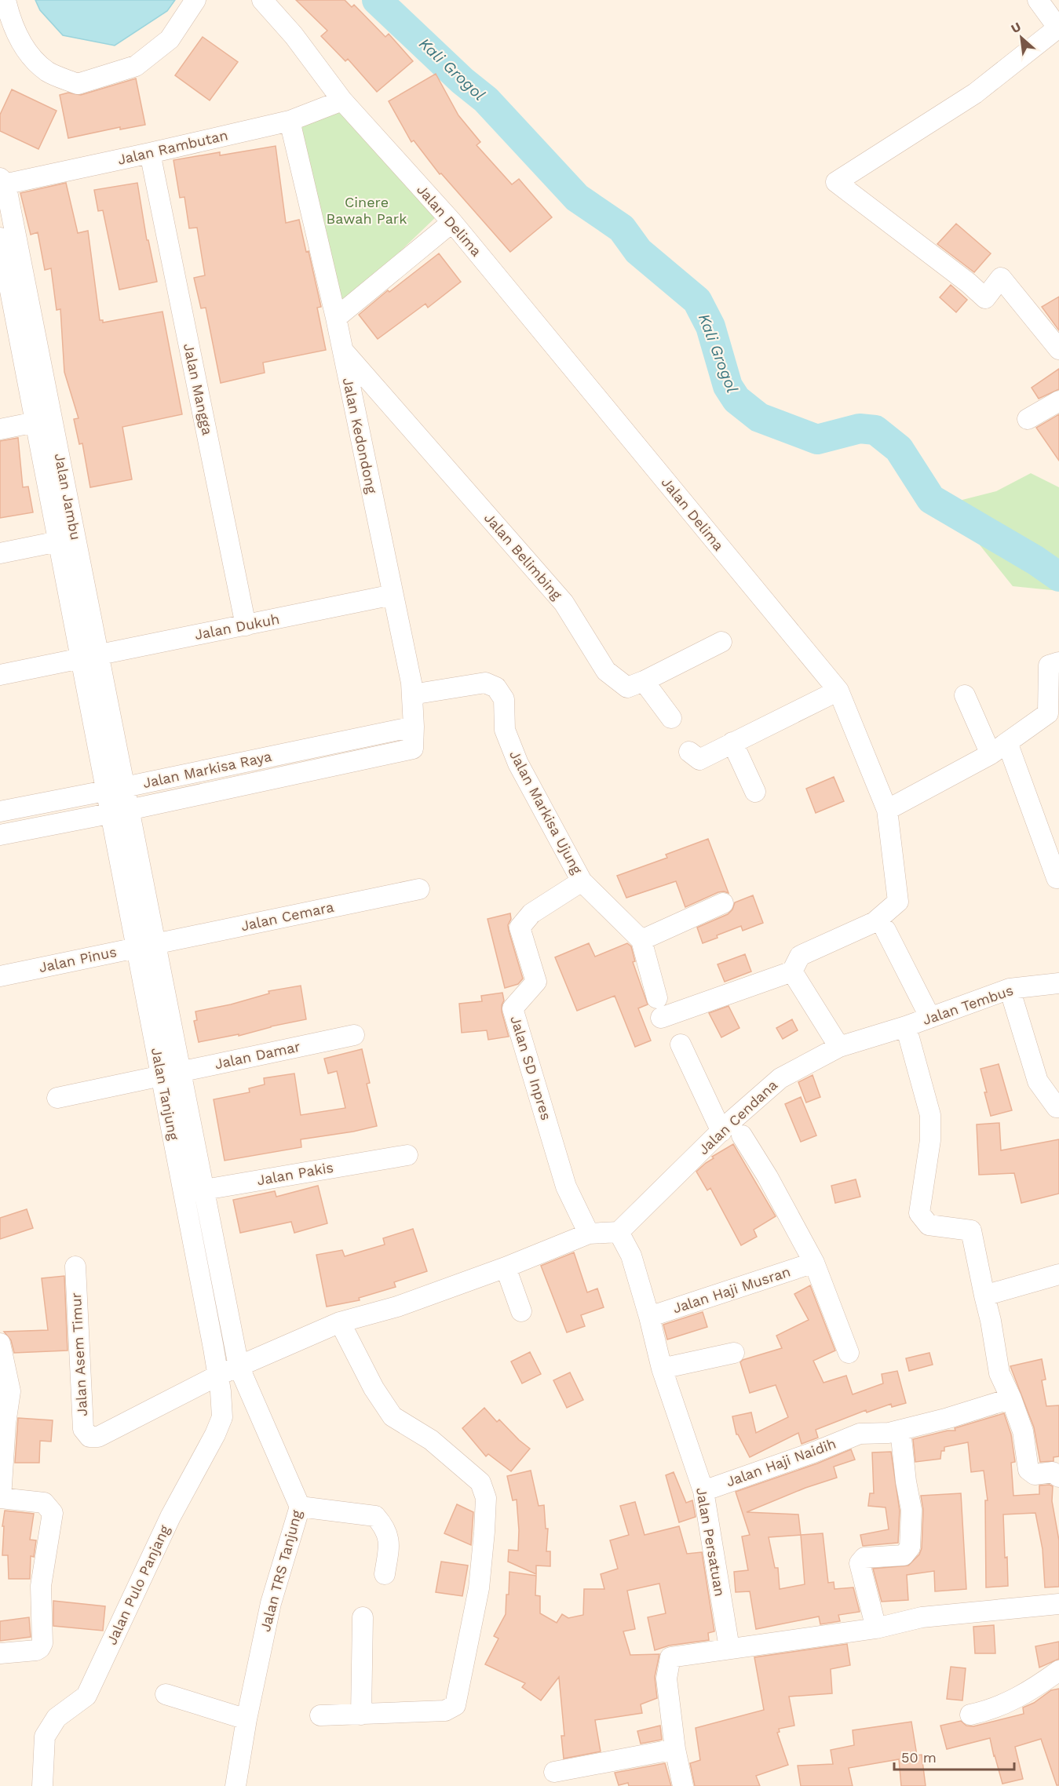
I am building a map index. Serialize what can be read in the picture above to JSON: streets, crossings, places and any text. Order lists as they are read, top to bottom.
{
  "streets": {
    "street": [
      "Jalan Rambutan",
      "Jalan Delima",
      "Jalan Mangga",
      "Jalan Kedondong",
      "Jalan Jambu",
      "Jalan Belimbing",
      "Jalan Dukuh",
      "Jalan Markisa Raya",
      "Jalan Markisa Ujung",
      "Jalan Cemara",
      "Jalan Pinus",
      "Jalan Tembus",
      "Jalan Damar",
      "Jalan SD Inpres",
      "Jalan Tanjung",
      "Jalan Cendana",
      "Jalan Pakis",
      "Jalan Haji Musran",
      "Jalan Asem Timur",
      "Jalan Haji Naidih",
      "Jalan Persatuan",
      "Jalan TRS Tanjung",
      "Jalan Pulo Panjang"
    ]
  },
  "crossings": [
    ["Jalan Rambutan", "Jalan Delima"],
    ["Jalan Rambutan", "Jalan Mangga"],
    ["Jalan Rambutan", "Jalan Kedondong"],
    ["Jalan Rambutan", "Jalan Jambu"],
    ["Jalan Mangga", "Jalan Dukuh"],
    ["Jalan Kedondong", "Jalan Belimbing"],
    ["Jalan Kedondong", "Jalan Dukuh"],
    ["Jalan Kedondong", "Jalan Markisa Raya"],
    ["Jalan Kedondong", "Jalan Markisa Ujung"],
    ["Jalan Jambu", "Jalan Dukuh"],
    ["Jalan Jambu", "Jalan Markisa Raya"],
    ["Jalan Jambu", "Jalan Tanjung"],
    ["Jalan Markisa Raya", "Jalan Tanjung"],
    ["Jalan Markisa Ujung", "Jalan SD Inpres"],
    ["Jalan Cemara", "Jalan Pinus"],
    ["Jalan Cemara", "Jalan Tanjung"],
    ["Jalan Pinus", "Jalan Tanjung"],
    ["Jalan Tembus", "Jalan Cendana"],
    ["Jalan Damar", "Jalan Tanjung"],
    ["Jalan Tanjung", "Jalan Pakis"],
    ["Jalan Tanjung", "Jalan Asem Timur"],
    ["Jalan Tanjung", "Jalan TRS Tanjung"],
    ["Jalan Tanjung", "Jalan Pulo Panjang"],
    ["Jalan Cendana", "Jalan Persatuan"],
    ["Jalan Haji Musran", "Jalan Persatuan"],
    ["Jalan Asem Timur", "Jalan Pulo Panjang"],
    ["Jalan Haji Naidih", "Jalan Persatuan"]
  ],
  "water": ["Kali Grogol"],
  "parks": ["Cinere Bawah Park"],
  "scale_bar": "50 m",
  "north": "top left"
}
